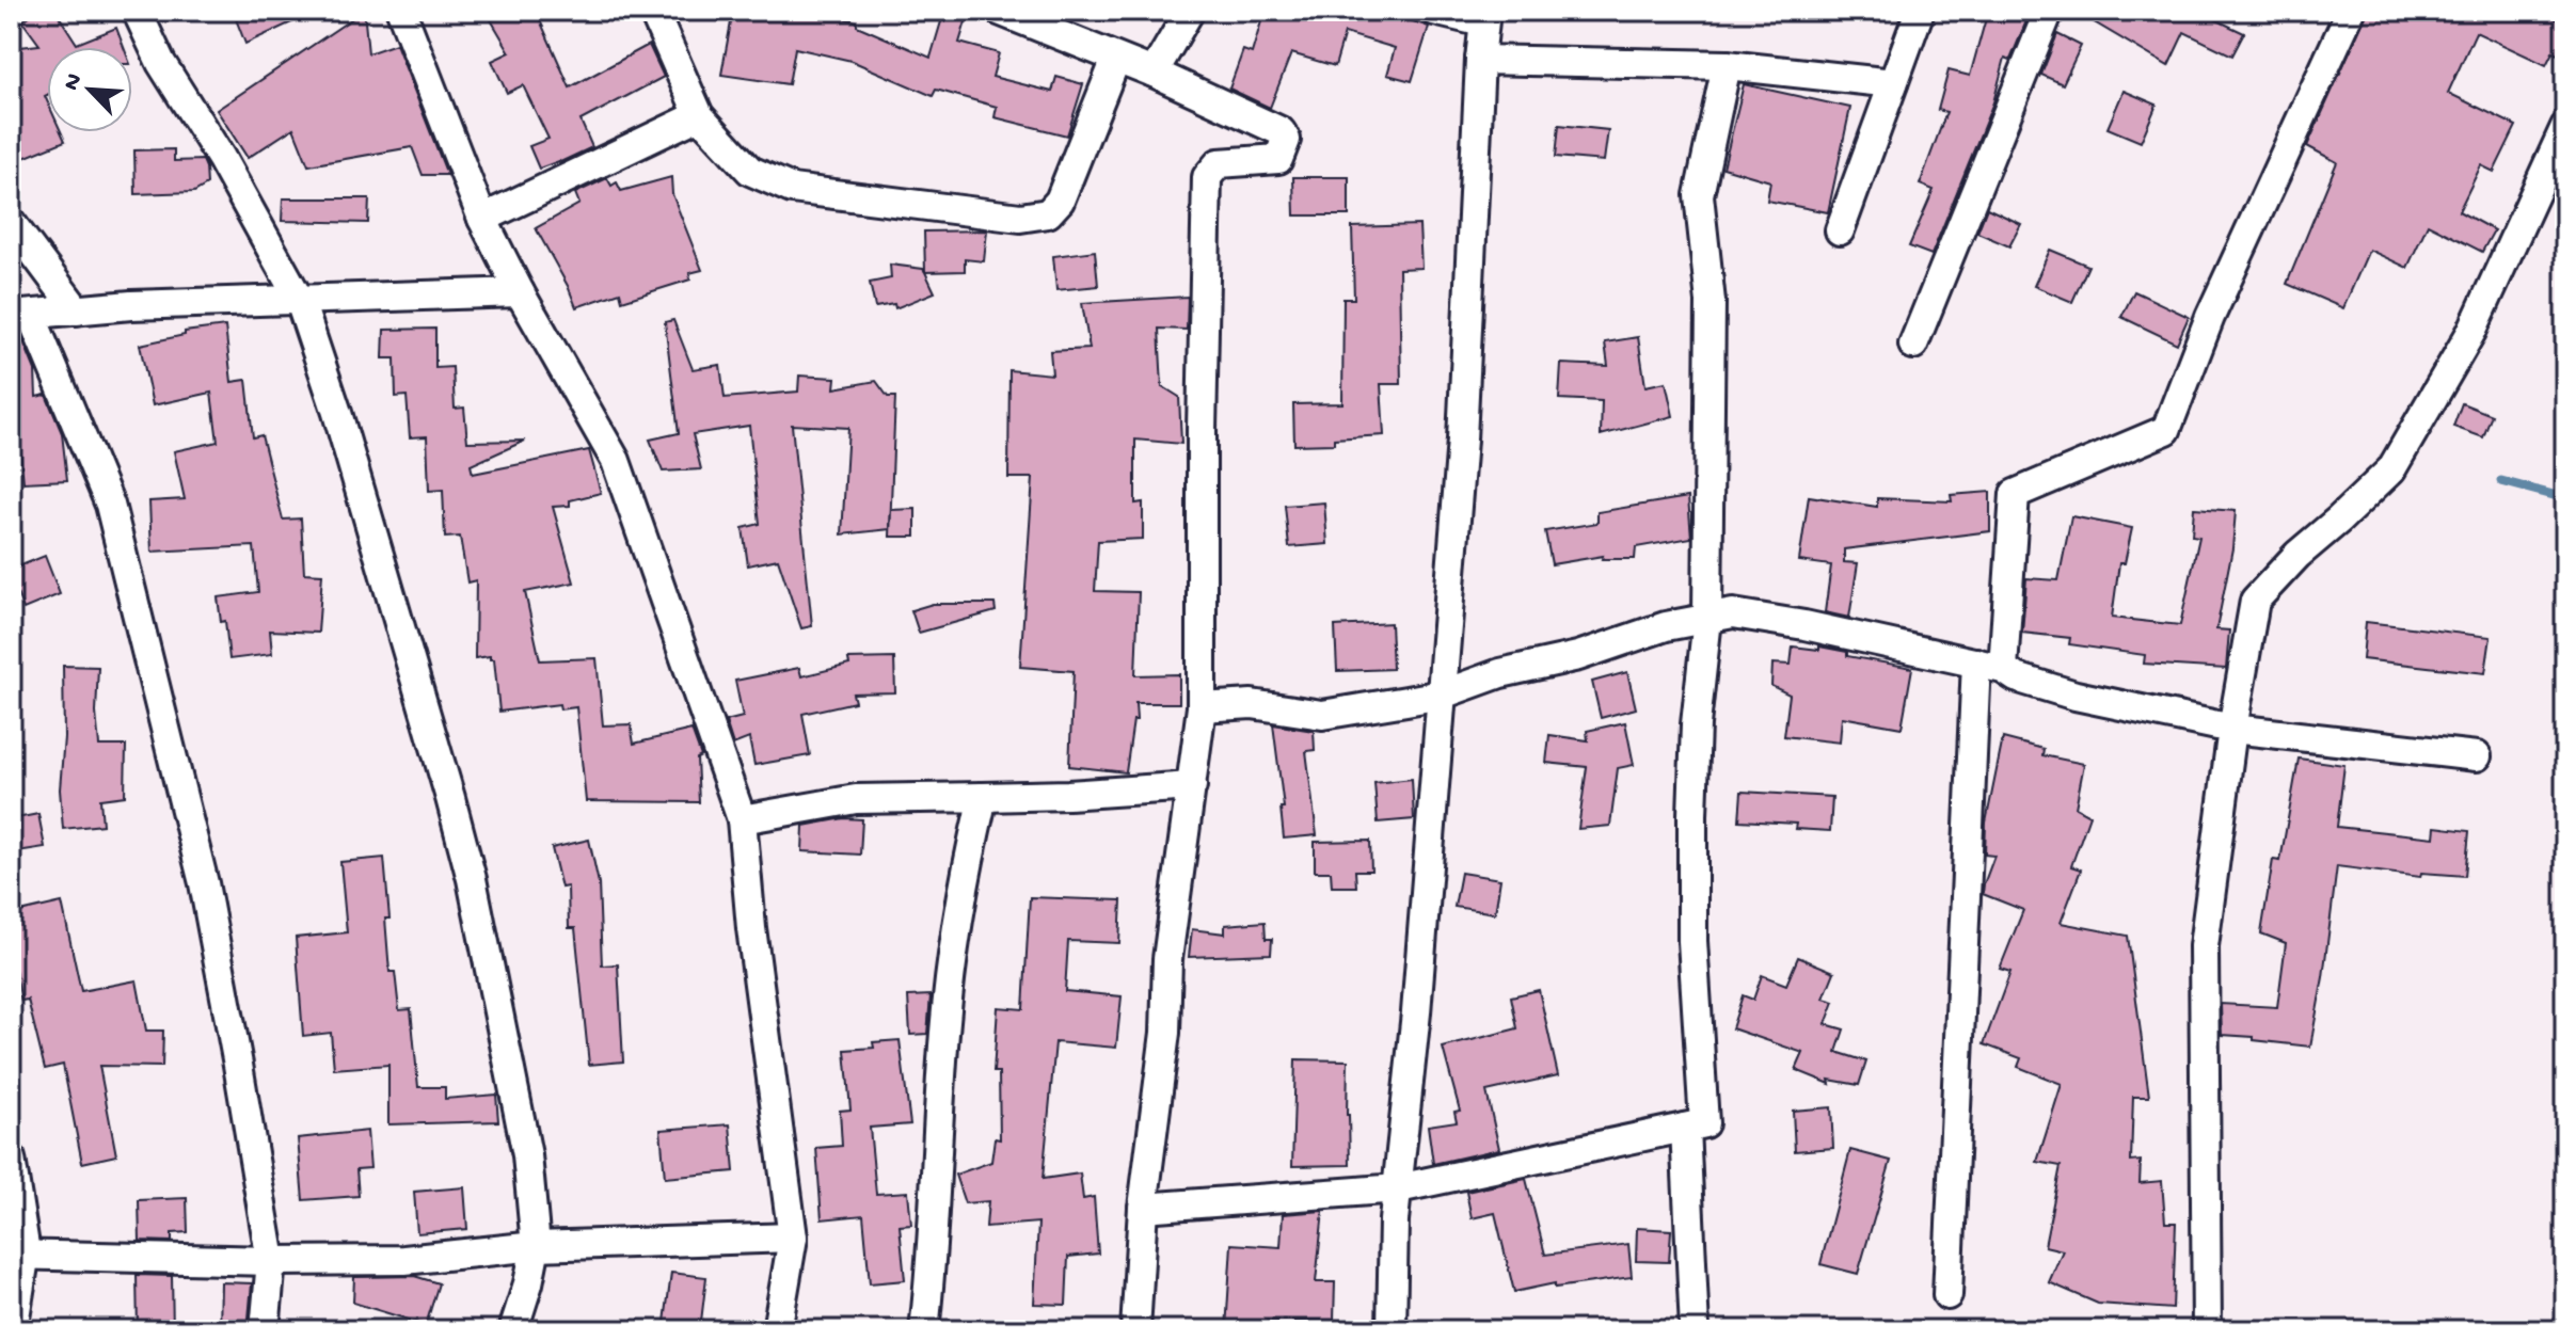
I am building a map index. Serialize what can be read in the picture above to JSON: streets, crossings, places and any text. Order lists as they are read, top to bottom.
{
  "north": "top left"
}
